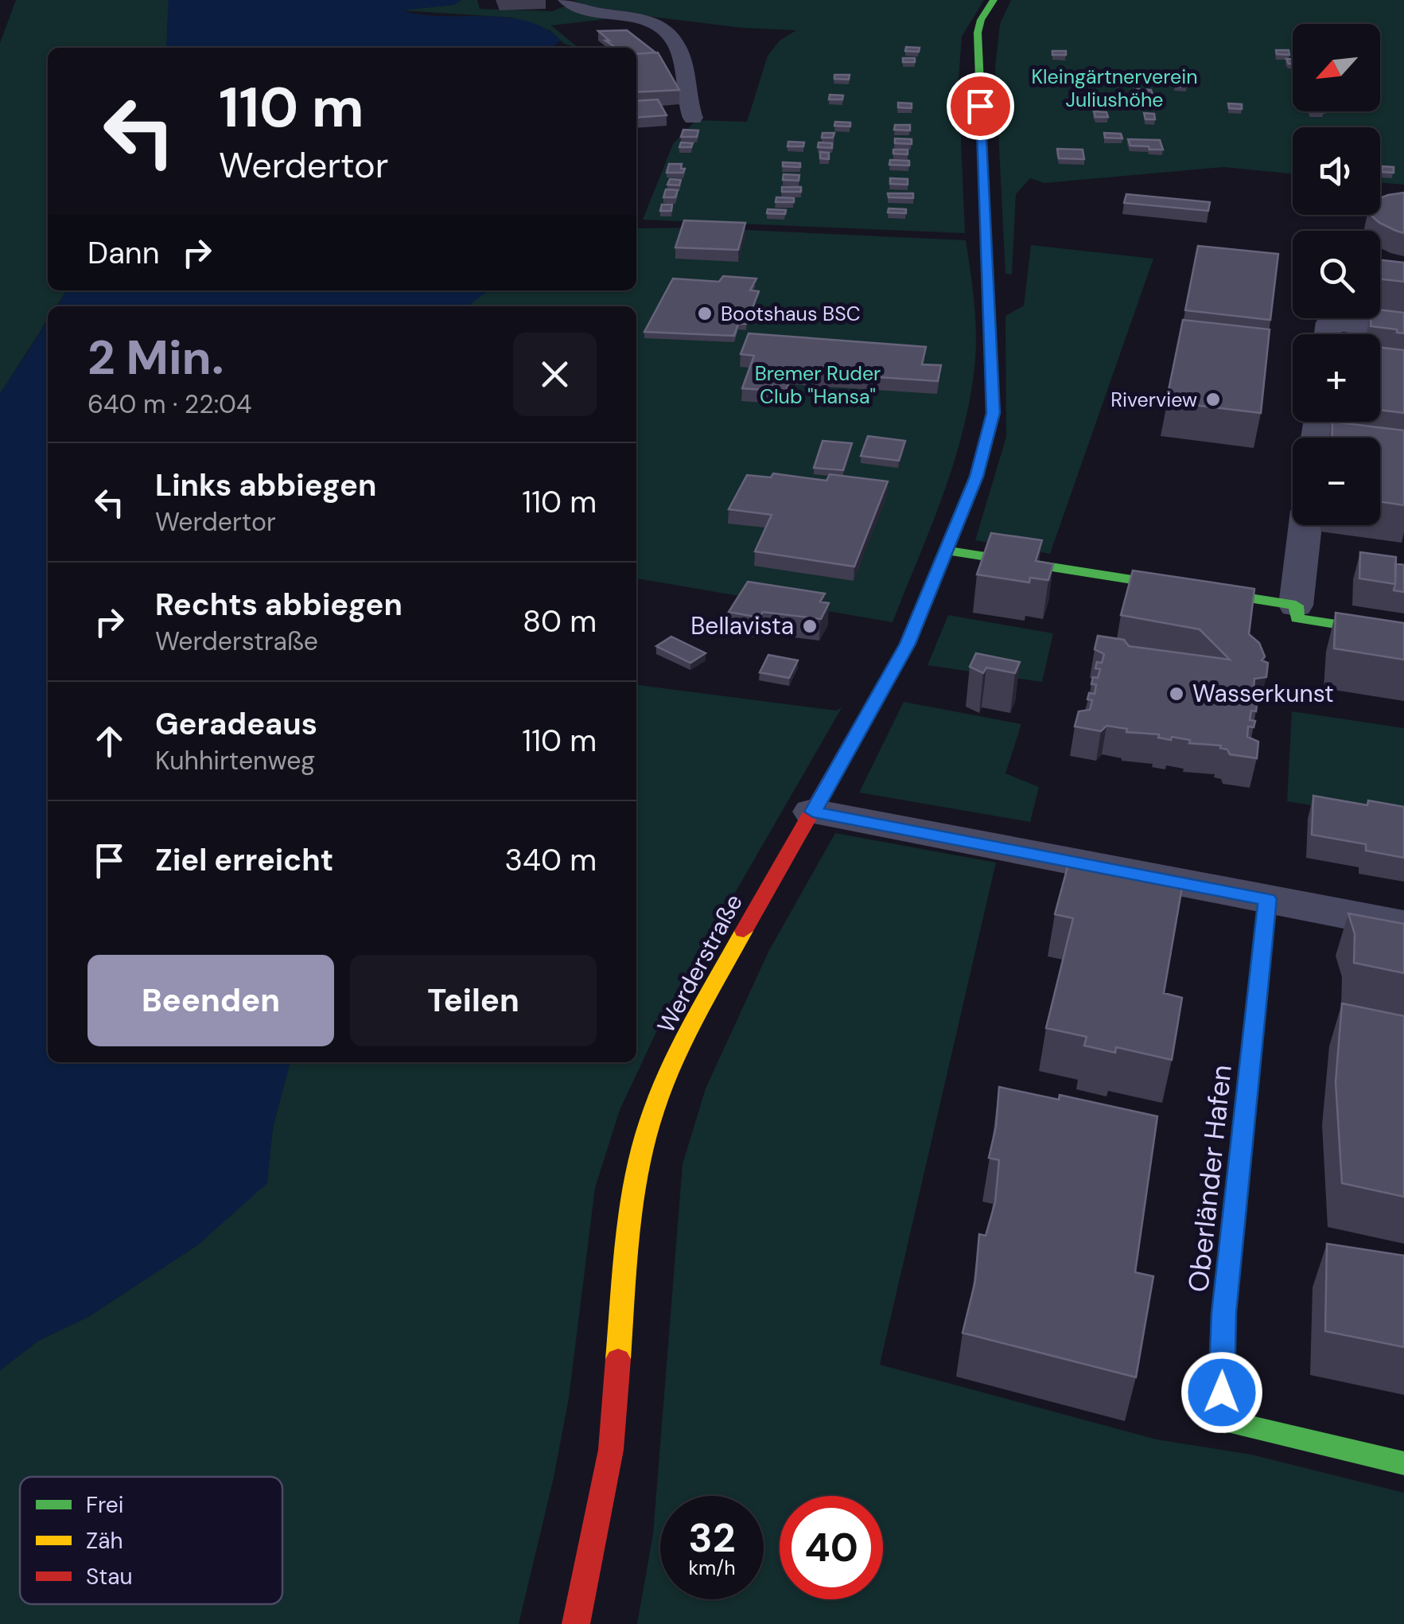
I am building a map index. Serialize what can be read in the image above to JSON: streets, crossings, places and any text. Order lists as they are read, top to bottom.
{
  "streets": {
    "street": ["Werderstraße", "Oberländer Hafen"]
  },
  "parks": ["Kleingärtnerverein Juliushöhe", "Bremer Ruder Club \"Hansa\""],
  "places": [
    "Bootshaus BSC",
    "Riverview",
    "Bellavista",
    "Wasserkunst"
  ],
  "legend": ["Frei", "Zäh", "Stau"],
  "north": "bottom left",
  "page": {
    "map_buttons": ["+", "−"],
    "turn": ["110 m", "Werdertor"],
    "then": "Dann",
    "heading": ["2 Min.", "640 m · 22:04"],
    "list": [
      {
        "name": "Links abbiegen",
        "note": "Werdertor",
        "value": "110 m"
      },
      {
        "name": "Rechts abbiegen",
        "note": "Werderstraße",
        "value": "80 m"
      },
      {
        "name": "Geradeaus",
        "note": "Kuhhirtenweg",
        "value": "110 m"
      },
      {
        "name": "Ziel erreicht",
        "value": "340 m"
      }
    ],
    "buttons": ["Beenden", "Teilen"],
    "speed": "32 km/h",
    "limit": "40"
  }
}
